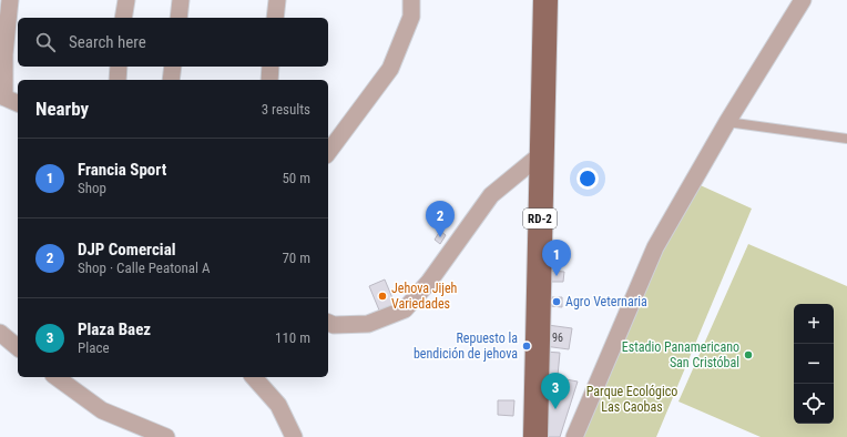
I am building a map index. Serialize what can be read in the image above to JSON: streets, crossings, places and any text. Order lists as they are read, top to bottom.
{
  "streets": {
    "main road": ["RD-2"]
  },
  "parks": ["Parque Ecológico Las Caobas"],
  "places": [
    "Jehova Jijeh Variedades",
    "Agro Veternaria",
    "Repuesto la bendición de jehova",
    "Estadio Panamericano San Cristóbal"
  ],
  "house_numbers": ["96"],
  "page": {
    "search": "Search here",
    "heading": ["Nearby", "3 results"],
    "list": [
      {
        "mark": "1",
        "name": "Francia Sport",
        "note": "Shop",
        "value": "50 m"
      },
      {
        "mark": "2",
        "name": "DJP Comercial",
        "note": "Shop · Calle Peatonal A",
        "value": "70 m"
      },
      {
        "mark": "3",
        "name": "Plaza Baez",
        "note": "Place",
        "value": "110 m"
      }
    ],
    "pins": ["2", "1", "3"],
    "map_buttons": ["+", "−"]
  }
}
